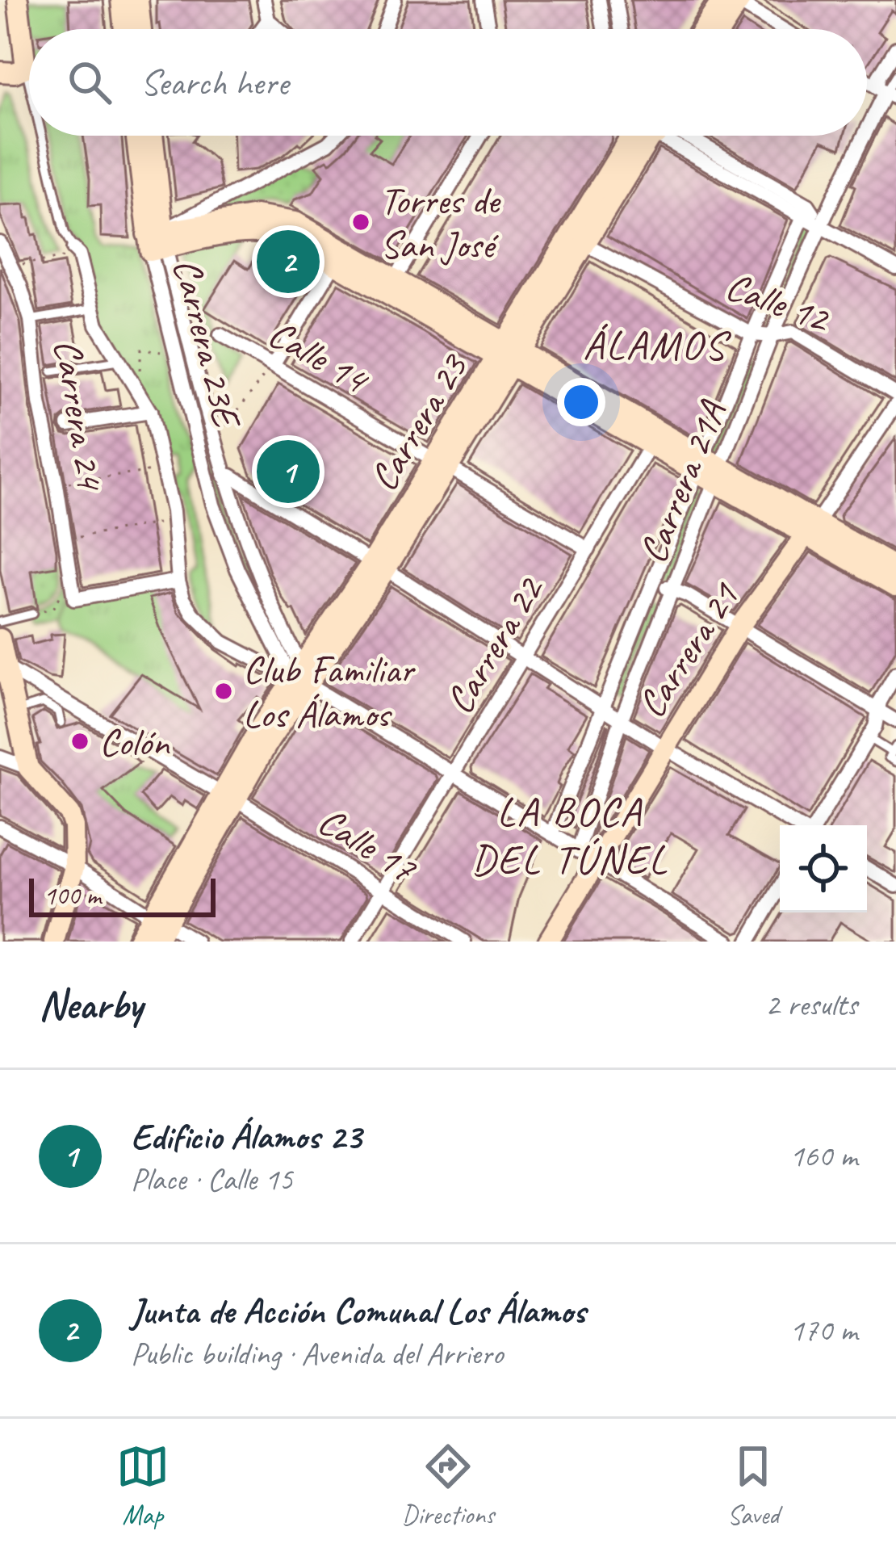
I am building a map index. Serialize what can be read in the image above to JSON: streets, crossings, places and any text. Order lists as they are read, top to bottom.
{
  "streets": {
    "street": [
      "Calle 12",
      "Carrera 23E",
      "Calle 14",
      "Carrera 24",
      "Carrera 23",
      "Carrera 21A",
      "Carrera 22",
      "Carrera 21",
      "Calle 17"
    ]
  },
  "crossings": [
    ["Calle 12", "Carrera 23"],
    ["Calle 12", "Carrera 21A"],
    ["Carrera 23E", "Carrera 23"],
    ["Calle 14", "Carrera 23"],
    ["Calle 14", "Carrera 22"],
    ["Carrera 23", "Calle 17"],
    ["Carrera 21A", "Carrera 21"],
    ["Carrera 22", "Calle 17"]
  ],
  "districts": ["ÁLAMOS", "LA BOCA DEL TÚNEL"],
  "places": ["Torres de San José", "Club Familiar Los Álamos", "Colón"],
  "scale_bar": "100 m",
  "page": {
    "search": "Search here",
    "pins": ["2", "1"],
    "scale": "100 m",
    "heading": ["Nearby", "2 results"],
    "list": [
      {
        "mark": "1",
        "name": "Edificio Álamos 23",
        "note": "Place · Calle 15",
        "value": "160 m"
      },
      {
        "mark": "2",
        "name": "Junta de Acción Comunal Los Álamos",
        "note": "Public building · Avenida del Arriero",
        "value": "170 m"
      }
    ],
    "nav": ["Map", "Directions", "Saved"]
  }
}
